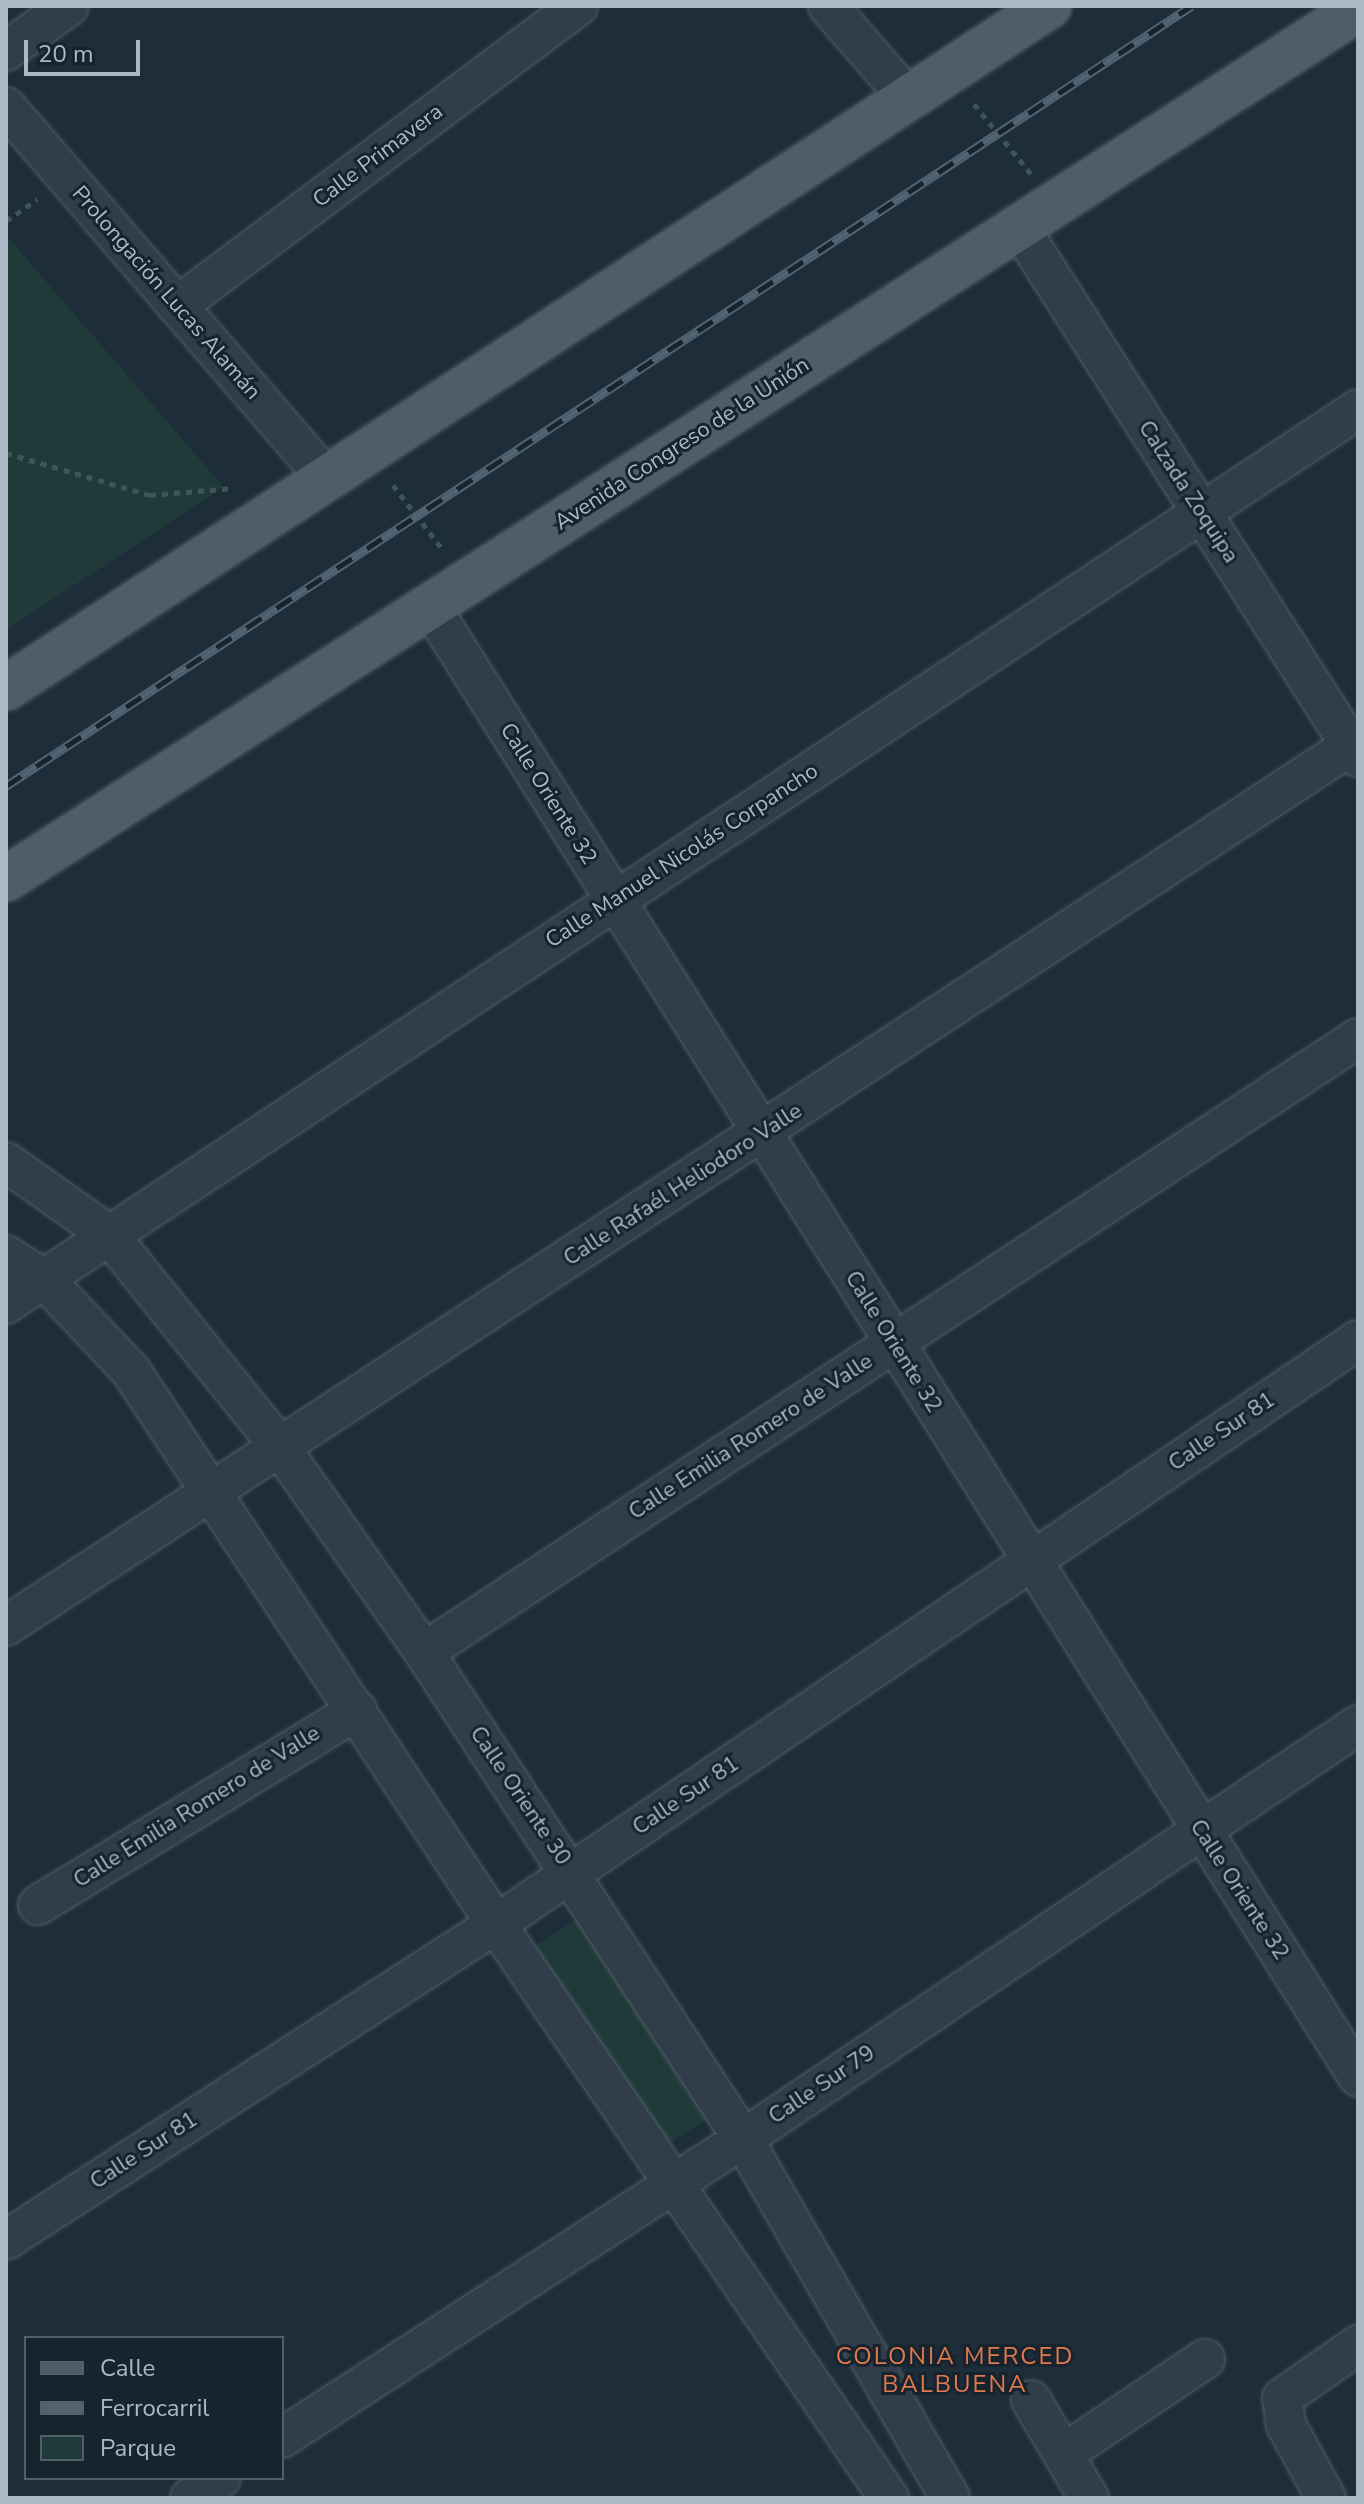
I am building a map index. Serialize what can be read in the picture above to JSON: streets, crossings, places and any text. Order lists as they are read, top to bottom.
{
  "streets": {
    "main road": ["Avenida Congreso de la Unión"],
    "street": [
      "Calle Primavera",
      "Prolongación Lucas Alamán",
      "Calzada Zoquipa",
      "Calle Oriente 32",
      "Calle Manuel Nicolás Corpancho",
      "Calle Rafaél Heliodoro Valle",
      "Calle Sur 81",
      "Calle Emilia Romero de Valle",
      "Calle Oriente 30",
      "Calle Sur 79"
    ]
  },
  "crossings": [
    ["Calle Primavera", "Prolongación Lucas Alamán"],
    ["Avenida Congreso de la Unión", "Calzada Zoquipa"],
    ["Avenida Congreso de la Unión", "Calle Oriente 32"],
    ["Calzada Zoquipa", "Calle Manuel Nicolás Corpancho"],
    ["Calzada Zoquipa", "Calle Rafaél Heliodoro Valle"],
    ["Calle Oriente 32", "Calle Manuel Nicolás Corpancho"],
    ["Calle Oriente 32", "Calle Rafaél Heliodoro Valle"],
    ["Calle Oriente 32", "Calle Sur 81"],
    ["Calle Oriente 32", "Calle Emilia Romero de Valle"],
    ["Calle Oriente 32", "Calle Sur 79"],
    ["Calle Manuel Nicolás Corpancho", "Calle Oriente 30"],
    ["Calle Rafaél Heliodoro Valle", "Calle Oriente 30"],
    ["Calle Sur 81", "Calle Oriente 30"],
    ["Calle Emilia Romero de Valle", "Calle Oriente 30"],
    ["Calle Oriente 30", "Calle Sur 79"]
  ],
  "districts": ["COLONIA MERCED BALBUENA"],
  "legend": ["Calle", "Ferrocarril", "Parque"],
  "scale_bar": "20 m"
}
